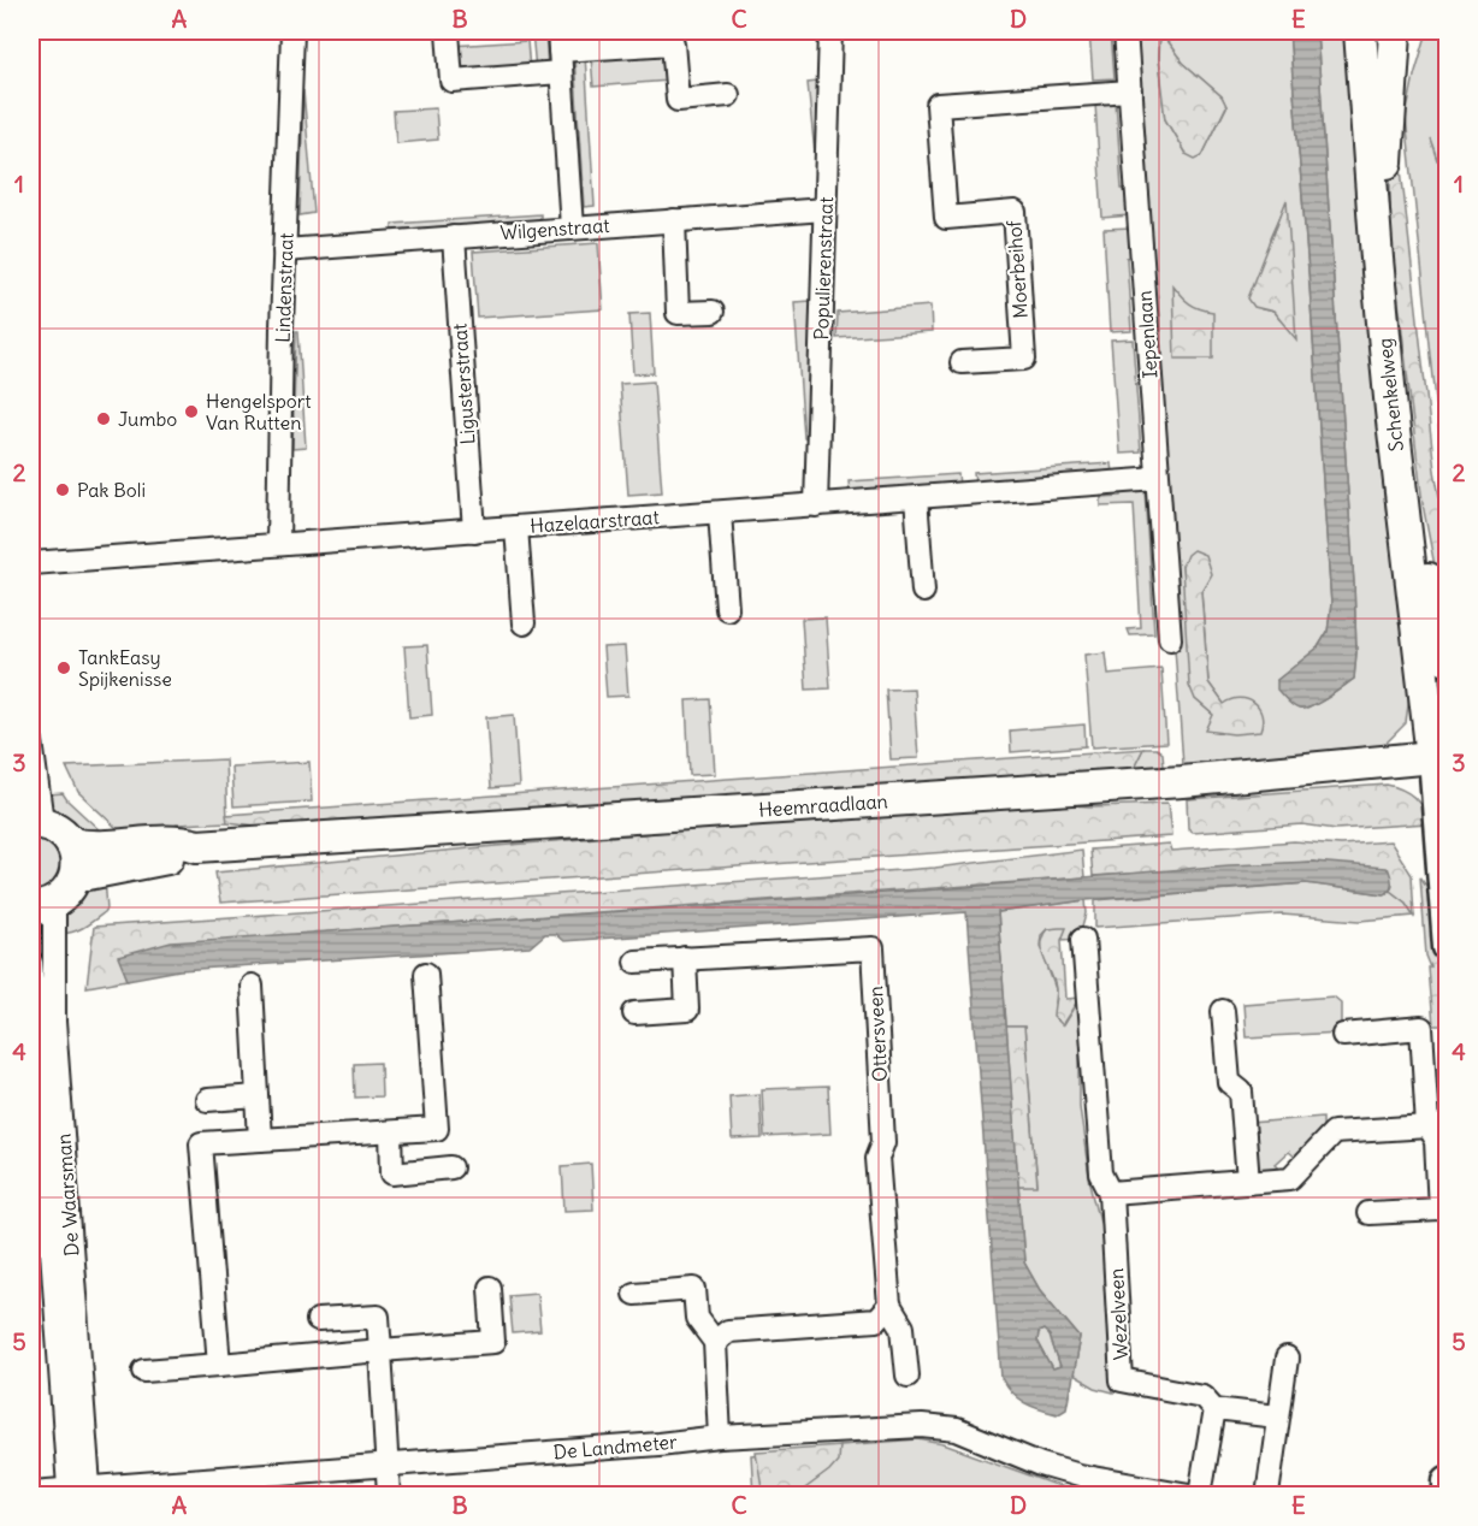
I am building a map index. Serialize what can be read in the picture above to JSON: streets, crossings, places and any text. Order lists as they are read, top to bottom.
{
  "streets": {
    "main road": ["Schenkelweg", "Heemraadlaan"],
    "street": [
      "Wilgenstraat",
      "Populierenstraat",
      "Moerbeihof",
      "Lindenstraat",
      "Iepenlaan",
      "Ligusterstraat",
      "Hazelaarstraat",
      "Ottersveen",
      "De Waarsman",
      "Wezelveen",
      "De Landmeter"
    ]
  },
  "crossings": [
    ["Wilgenstraat", "Populierenstraat"],
    ["Wilgenstraat", "Lindenstraat"],
    ["Wilgenstraat", "Ligusterstraat"],
    ["Populierenstraat", "Hazelaarstraat"],
    ["Moerbeihof", "Iepenlaan"],
    ["Lindenstraat", "Hazelaarstraat"],
    ["Iepenlaan", "Hazelaarstraat"],
    ["Ligusterstraat", "Hazelaarstraat"],
    ["Schenkelweg", "Heemraadlaan"],
    ["De Waarsman", "De Landmeter"]
  ],
  "places": [
    "Hengelsport Van Rutten",
    "Jumbo",
    "Pak Boli",
    "TankEasy Spijkenisse"
  ],
  "grid": {
    "columns": [
      "A",
      "B",
      "C",
      "D",
      "E"
    ],
    "rows": [
      "1",
      "2",
      "3",
      "4",
      "5"
    ]
  }
}
